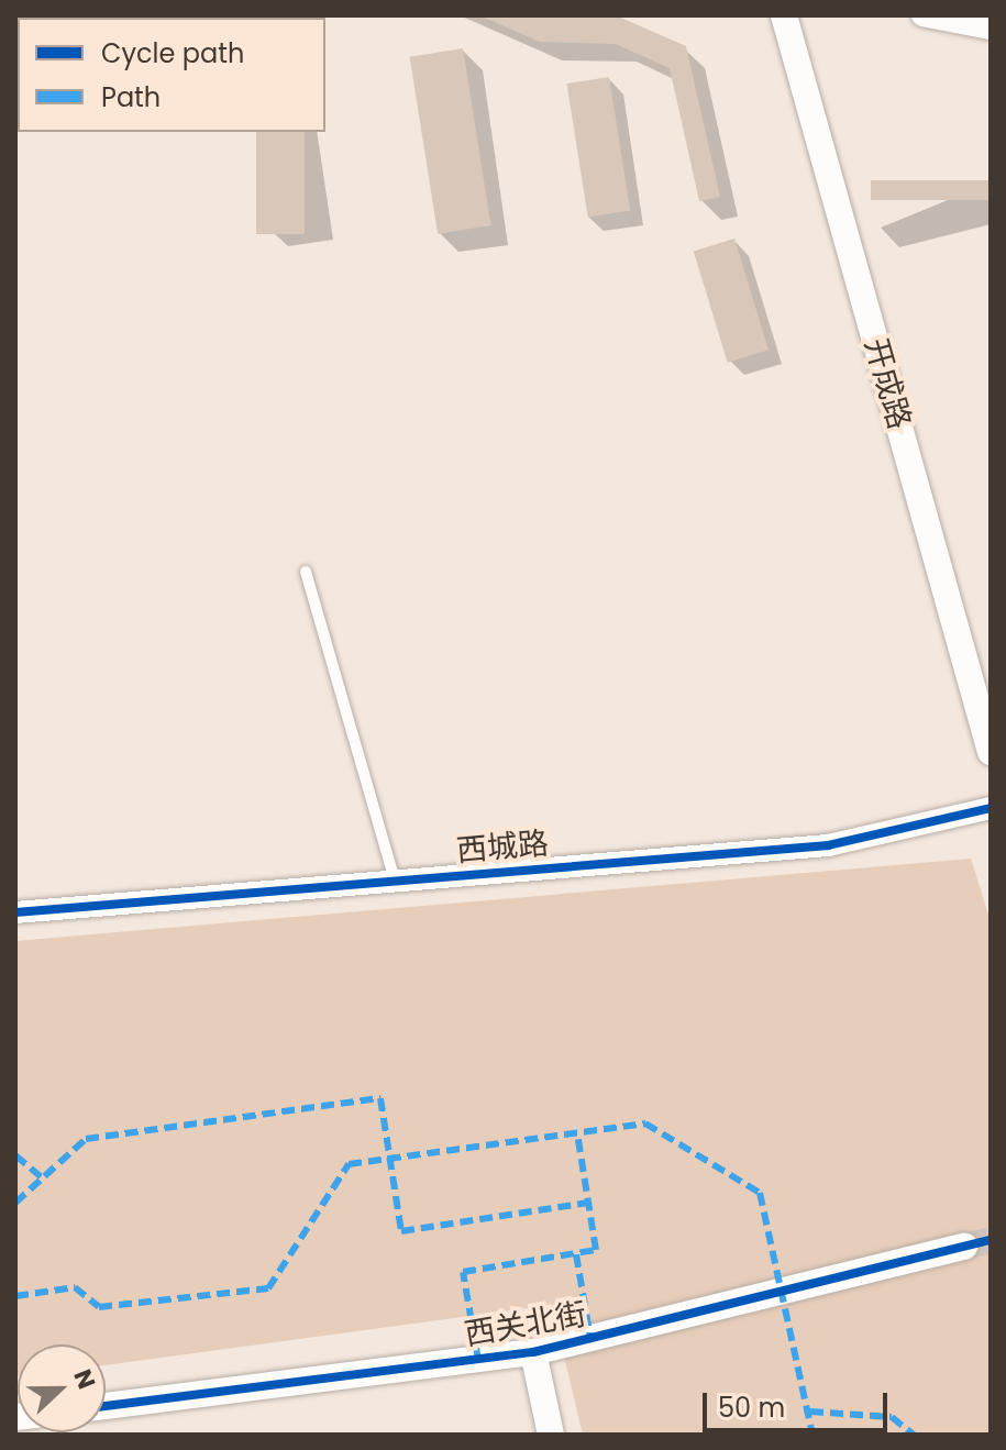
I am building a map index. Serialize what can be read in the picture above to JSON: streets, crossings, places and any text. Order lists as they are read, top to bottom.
{
  "streets": {
    "street": ["开成路", "西城路", "西关北街"]
  },
  "legend": ["Cycle path", "Path"],
  "scale_bar": "50 m",
  "north": "right"
}
